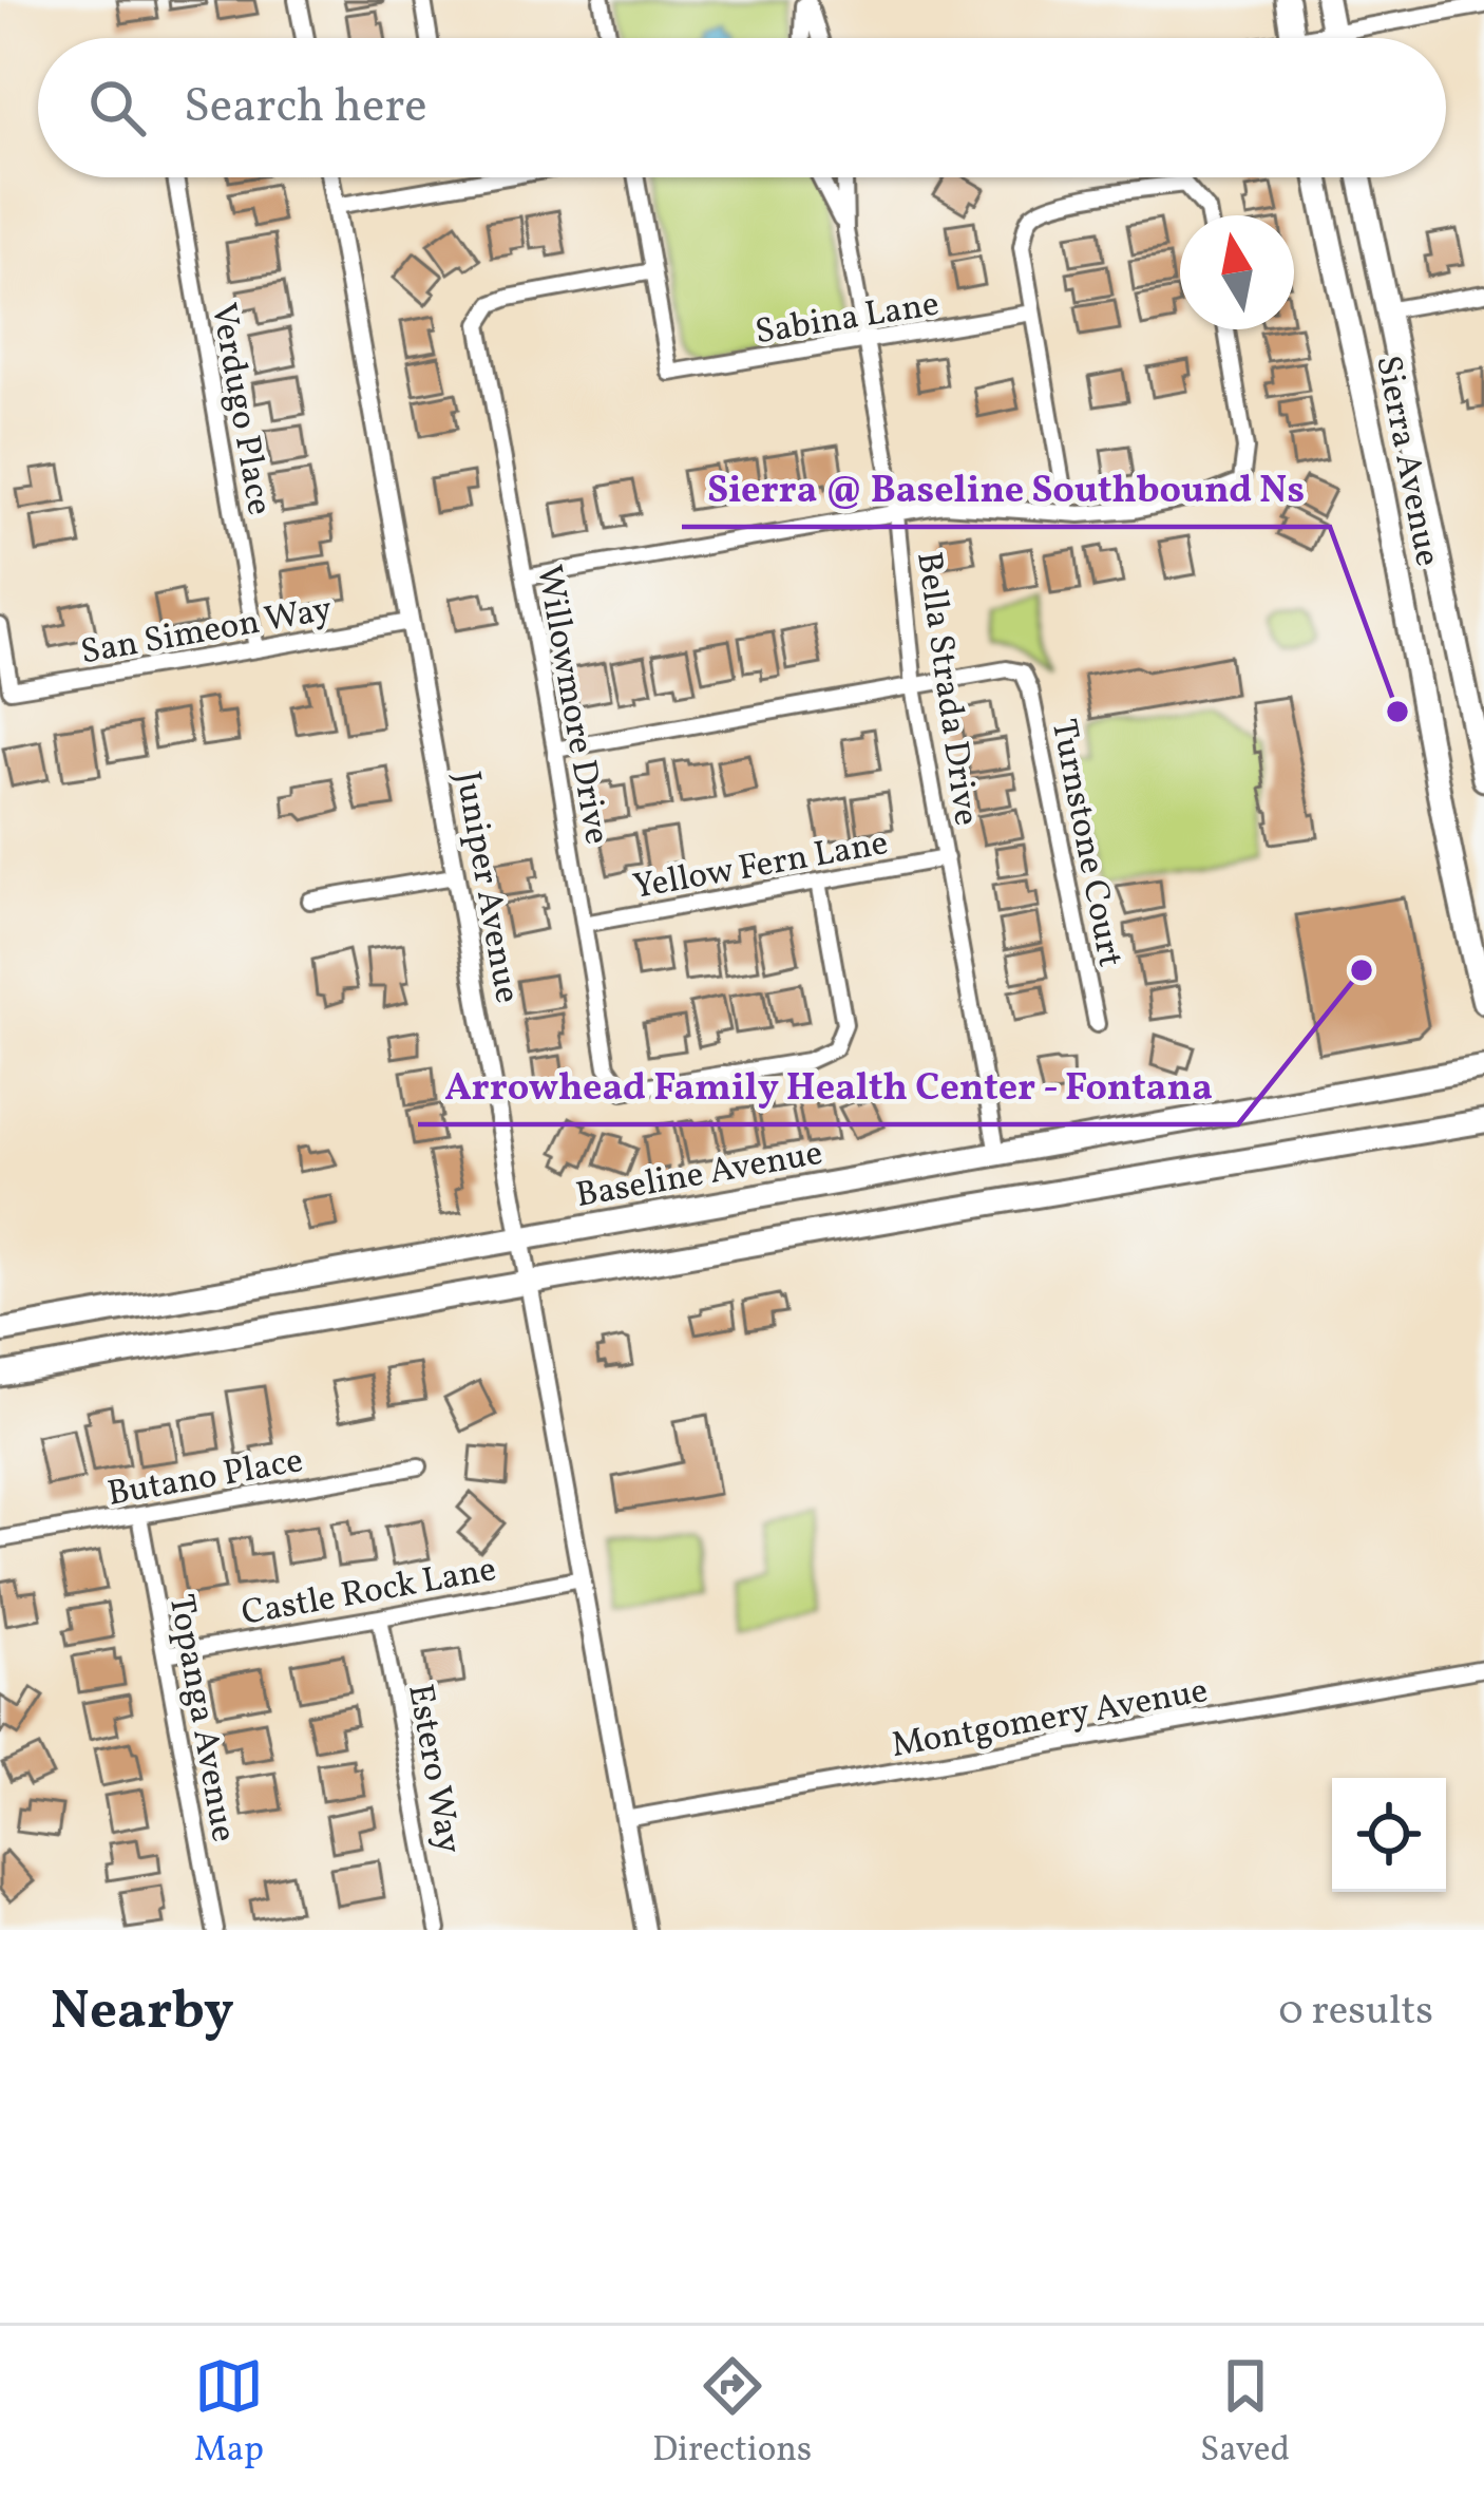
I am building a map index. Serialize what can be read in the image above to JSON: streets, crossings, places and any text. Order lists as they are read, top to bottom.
{
  "streets": {
    "main road": ["Sierra Avenue", "Baseline Avenue"],
    "street": [
      "Sabina Lane",
      "Verdugo Place",
      "San Simeon Way",
      "Bella Strada Drive",
      "Willowmore Drive",
      "Turnstone Court",
      "Yellow Fern Lane",
      "Juniper Avenue",
      "Butano Place",
      "Castle Rock Lane",
      "Montgomery Avenue",
      "Topanga Avenue",
      "Estero Way"
    ]
  },
  "crossings": [
    ["Sabina Lane", "Bella Strada Drive"],
    ["Sabina Lane", "Willowmore Drive"],
    ["Verdugo Place", "San Simeon Way"],
    ["San Simeon Way", "Juniper Avenue"],
    ["Bella Strada Drive", "Turnstone Court"],
    ["Bella Strada Drive", "Yellow Fern Lane"],
    ["Bella Strada Drive", "Baseline Avenue"],
    ["Willowmore Drive", "Yellow Fern Lane"],
    ["Juniper Avenue", "Baseline Avenue"],
    ["Juniper Avenue", "Castle Rock Lane"],
    ["Juniper Avenue", "Montgomery Avenue"],
    ["Butano Place", "Topanga Avenue"],
    ["Castle Rock Lane", "Topanga Avenue"],
    ["Castle Rock Lane", "Estero Way"]
  ],
  "places": ["Sierra @ Baseline Southbound Ns", "Arrowhead Family Health Center - Fontana"],
  "north": "top",
  "page": {
    "search": "Search here",
    "heading": ["Nearby", "0 results"],
    "nav": ["Map", "Directions", "Saved"]
  }
}
